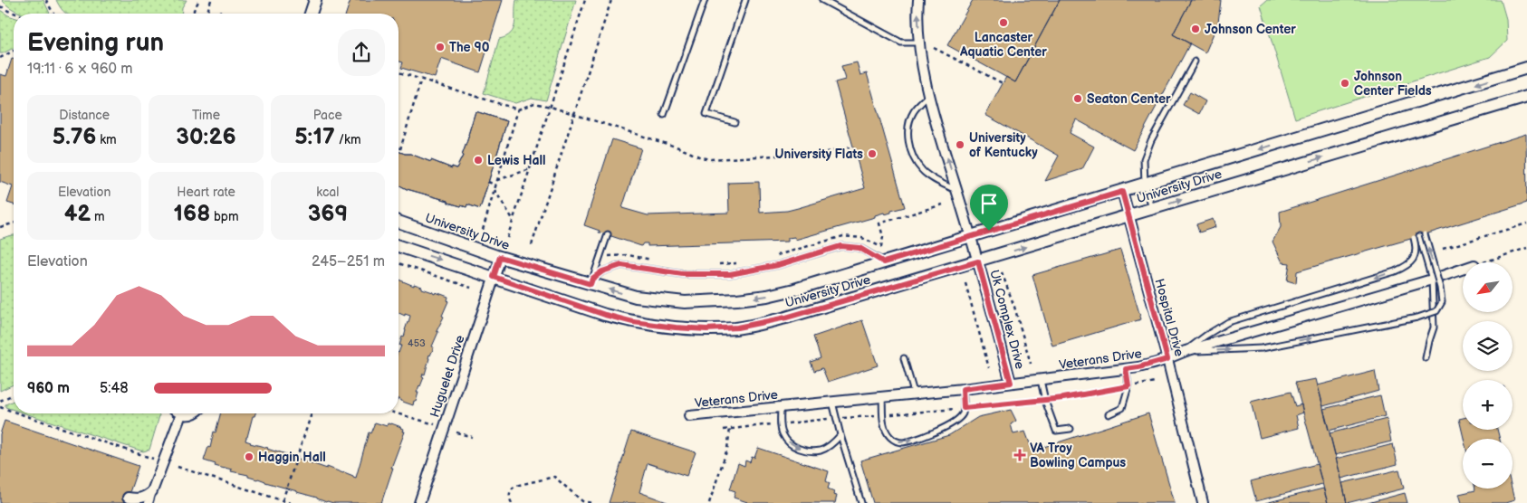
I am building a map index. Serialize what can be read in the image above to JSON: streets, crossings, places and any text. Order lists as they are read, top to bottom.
{
  "streets": {
    "street": [
      "University Drive",
      "Hospital Drive",
      "Uk Complex Drive",
      "Veterans Drive",
      "Huguelet Drive"
    ]
  },
  "crossings": [
    ["University Drive", "Hospital Drive"],
    ["University Drive", "Uk Complex Drive"],
    ["University Drive", "Huguelet Drive"],
    ["Hospital Drive", "Veterans Drive"],
    ["Uk Complex Drive", "Veterans Drive"]
  ],
  "one_way": ["Uk Complex Drive"],
  "places": {
    "other": [
      "Lancaster Aquatic Center",
      "Johnson Center",
      "The 90",
      "Johnson Center Fields",
      "Seaton Center",
      "University of Kentucky",
      "University Flats",
      "Lewis Hall",
      "Haggin Hall"
    ],
    "health": ["VA Troy Bowling Campus"]
  },
  "house_numbers": ["453"],
  "north": "bottom left",
  "page": {
    "heading": ["Evening run", "19:11 · 6 × 960 m"],
    "stats": [
      ["Distance", "5.76 km"],
      ["Time", "30:26"],
      ["Pace", "5:17 /km"],
      ["Elevation", "42 m"],
      ["Heart rate", "168 bpm"],
      ["kcal", "369"]
    ],
    "chart": ["Elevation", "245–251 m"],
    "map_buttons": ["+", "−"],
    "list": [
      {
        "name": "960 m",
        "note": "5:48"
      }
    ]
  }
}
